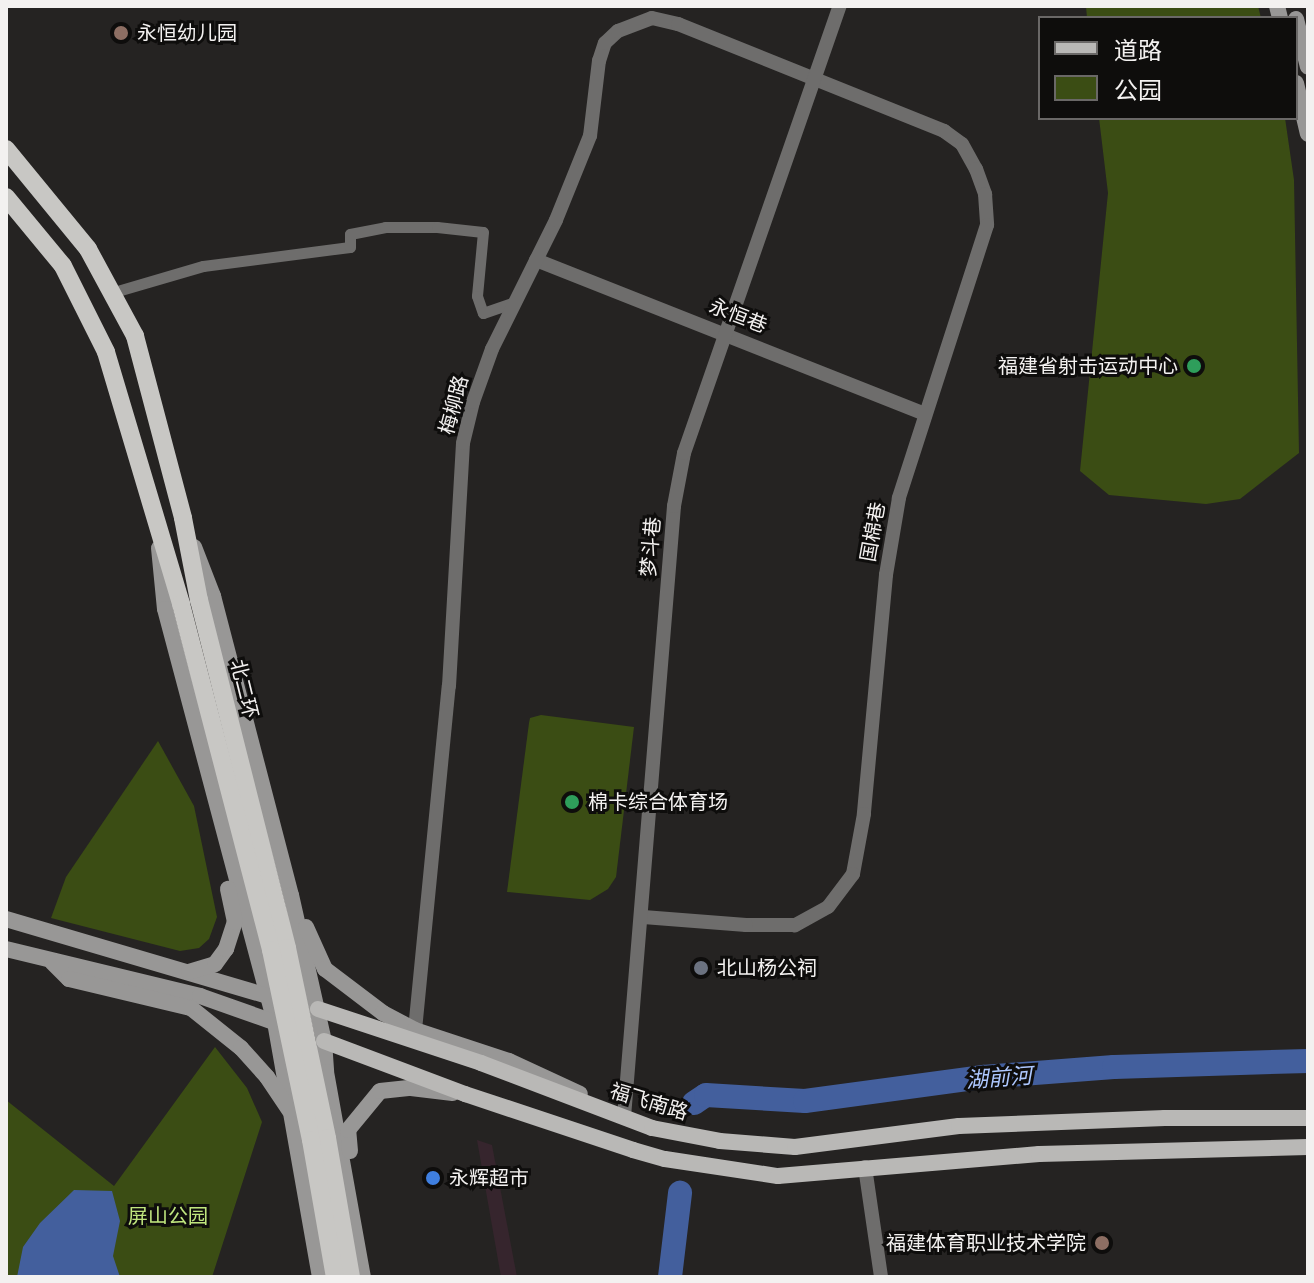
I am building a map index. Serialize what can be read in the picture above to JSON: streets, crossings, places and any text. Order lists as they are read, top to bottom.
{
  "streets": {
    "highway": ["北二环"],
    "main road": ["福飞南路"],
    "street": [
      "永恒巷",
      "梅柳路",
      "国棉巷",
      "梦斗巷"
    ]
  },
  "crossings": [
    ["永恒巷", "梅柳路"],
    ["永恒巷", "国棉巷"],
    ["永恒巷", "梦斗巷"],
    ["梅柳路", "国棉巷"],
    ["梅柳路", "梦斗巷"],
    ["国棉巷", "梦斗巷"],
    ["梦斗巷", "福飞南路"]
  ],
  "water": ["湖前河"],
  "parks": ["屏山公园"],
  "places": [
    "永恒幼儿园",
    "福建省射击运动中心",
    "棉卡综合体育场",
    "北山杨公祠",
    "永辉超市",
    "福建体育职业技术学院"
  ],
  "legend": ["道路", "公园"]
}
